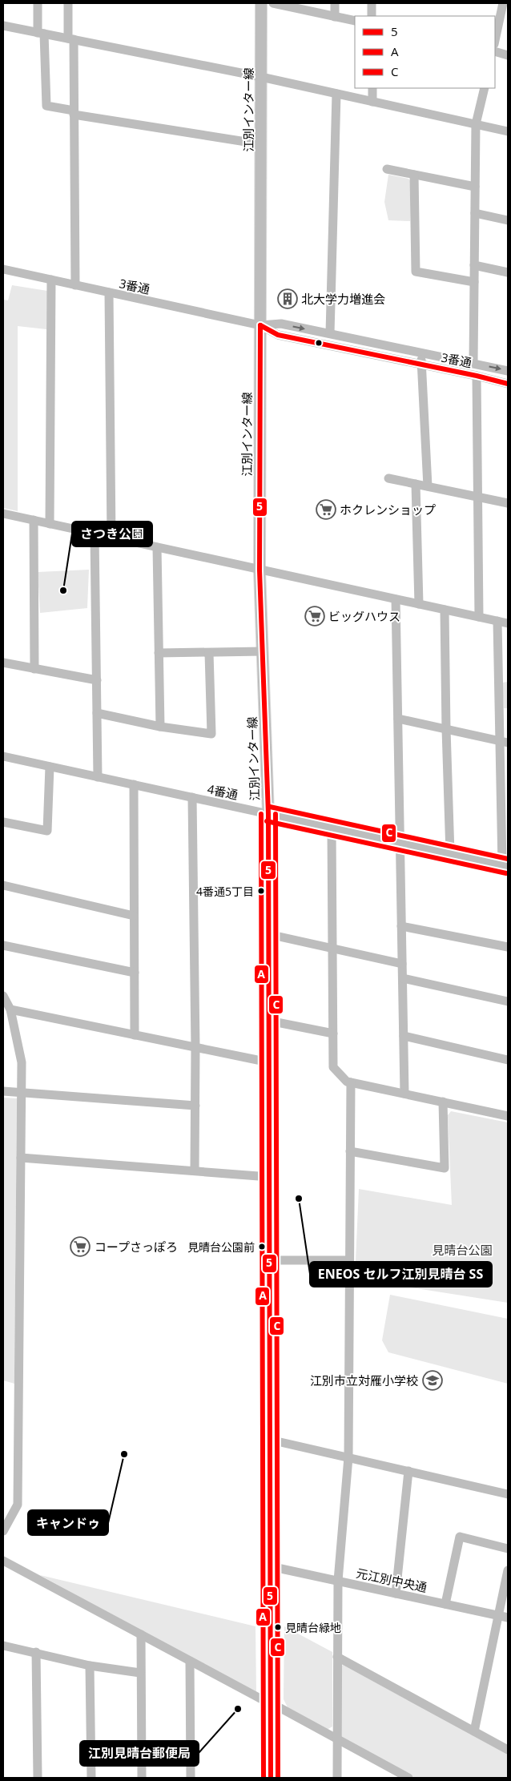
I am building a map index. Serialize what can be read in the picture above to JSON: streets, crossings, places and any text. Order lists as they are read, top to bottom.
{
  "streets": {
    "main road": ["江別インター線"],
    "street": ["3番通", "4番通", "元江別中央通"]
  },
  "crossings": [
    ["江別インター線", "3番通"],
    ["江別インター線", "4番通"],
    ["江別インター線", "元江別中央通"]
  ],
  "parks": ["見晴台公園"],
  "places": {
    "building": ["北大学力増進会"],
    "supermarket": ["ホクレンショップ", "ビッグハウス", "コープさっぽろ"],
    "other": [
      "さつき公園",
      "4番通5丁目",
      "ENEOS セルフ江別見晴台 SS",
      "見晴台公園前",
      "キャンドゥ",
      "見晴台緑地",
      "江別見晴台郵便局"
    ],
    "school or university": ["江別市立対雁小学校"]
  },
  "lines": ["transit line 5", "transit line C", "transit line A"],
  "legend": ["5", "A", "C"]
}
